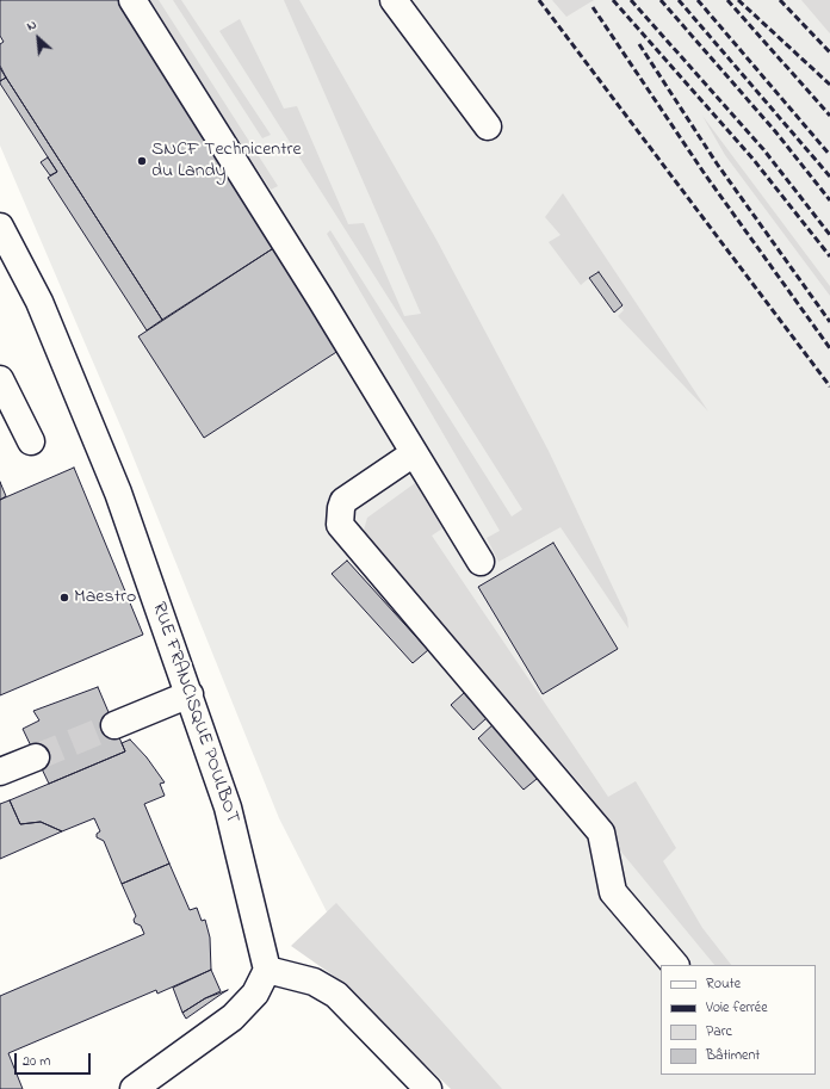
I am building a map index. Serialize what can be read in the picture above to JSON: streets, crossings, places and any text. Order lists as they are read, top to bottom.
{
  "streets": {
    "street": ["RUE FRANCISQUE POULBOT"]
  },
  "places": ["SNCF Technicentre du Landy", "Maestro"],
  "legend": [
    "Route",
    "Voie ferrée",
    "Parc",
    "Bâtiment"
  ],
  "scale_bar": "20 m",
  "north": "top left"
}
